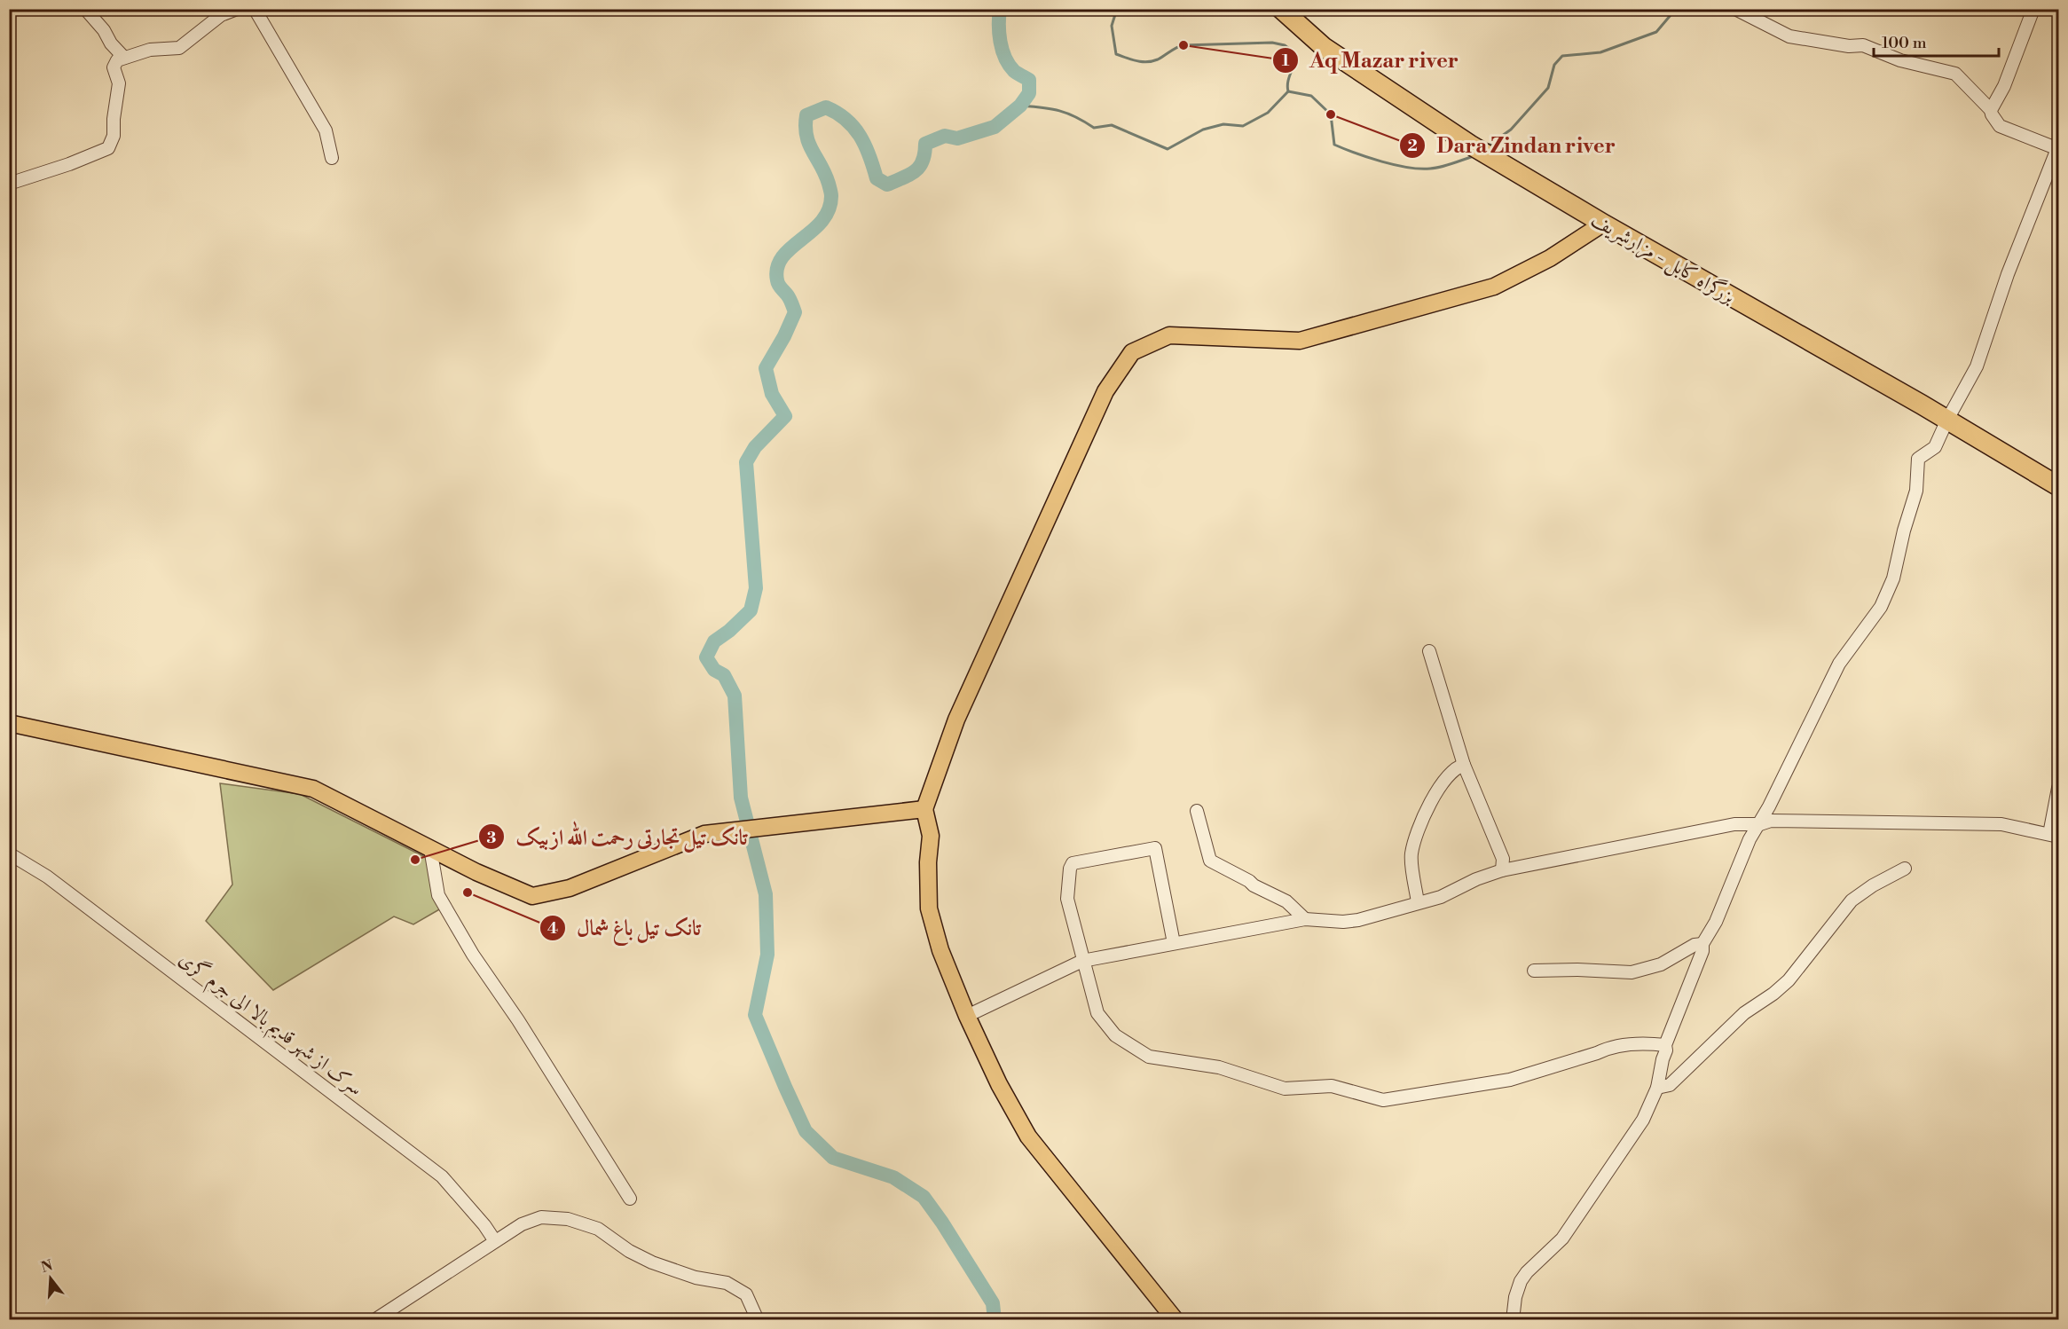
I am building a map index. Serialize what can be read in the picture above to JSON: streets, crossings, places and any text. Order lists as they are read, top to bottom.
{
  "streets": {
    "highway": ["بزرگراه کابل - مزارشریف"],
    "street": ["سرک از شهر قدیم بالا الی جرم گری"]
  },
  "places": [
    "Aq Mazar river",
    "Dara Zindan river",
    "تانک تیل تجارتی رحمت الله ازبیک",
    "تانک تیل باغ شمال"
  ],
  "scale_bar": "100 m",
  "north": "top"
}
